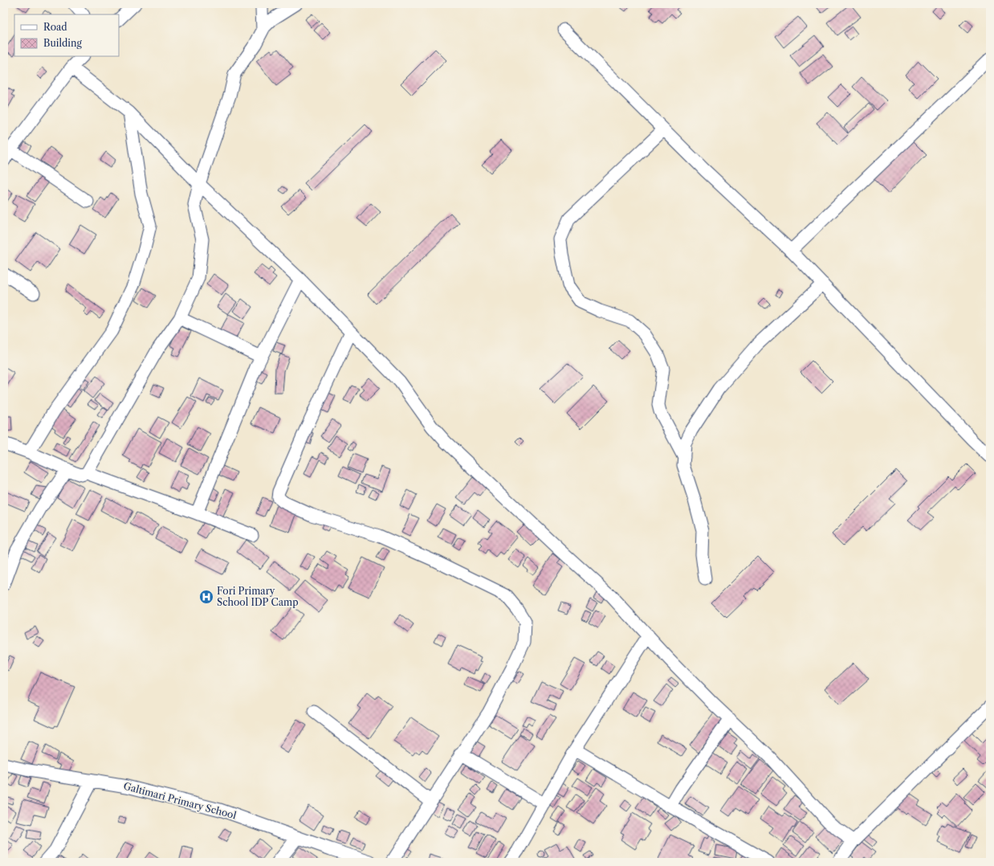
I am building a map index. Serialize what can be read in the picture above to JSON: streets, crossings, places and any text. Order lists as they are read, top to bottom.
{
  "streets": {
    "street": ["Galtimari Primary School"]
  },
  "places": {
    "hospital": ["Fori Primary School IDP Camp"]
  },
  "legend": ["Road", "Building"]
}
